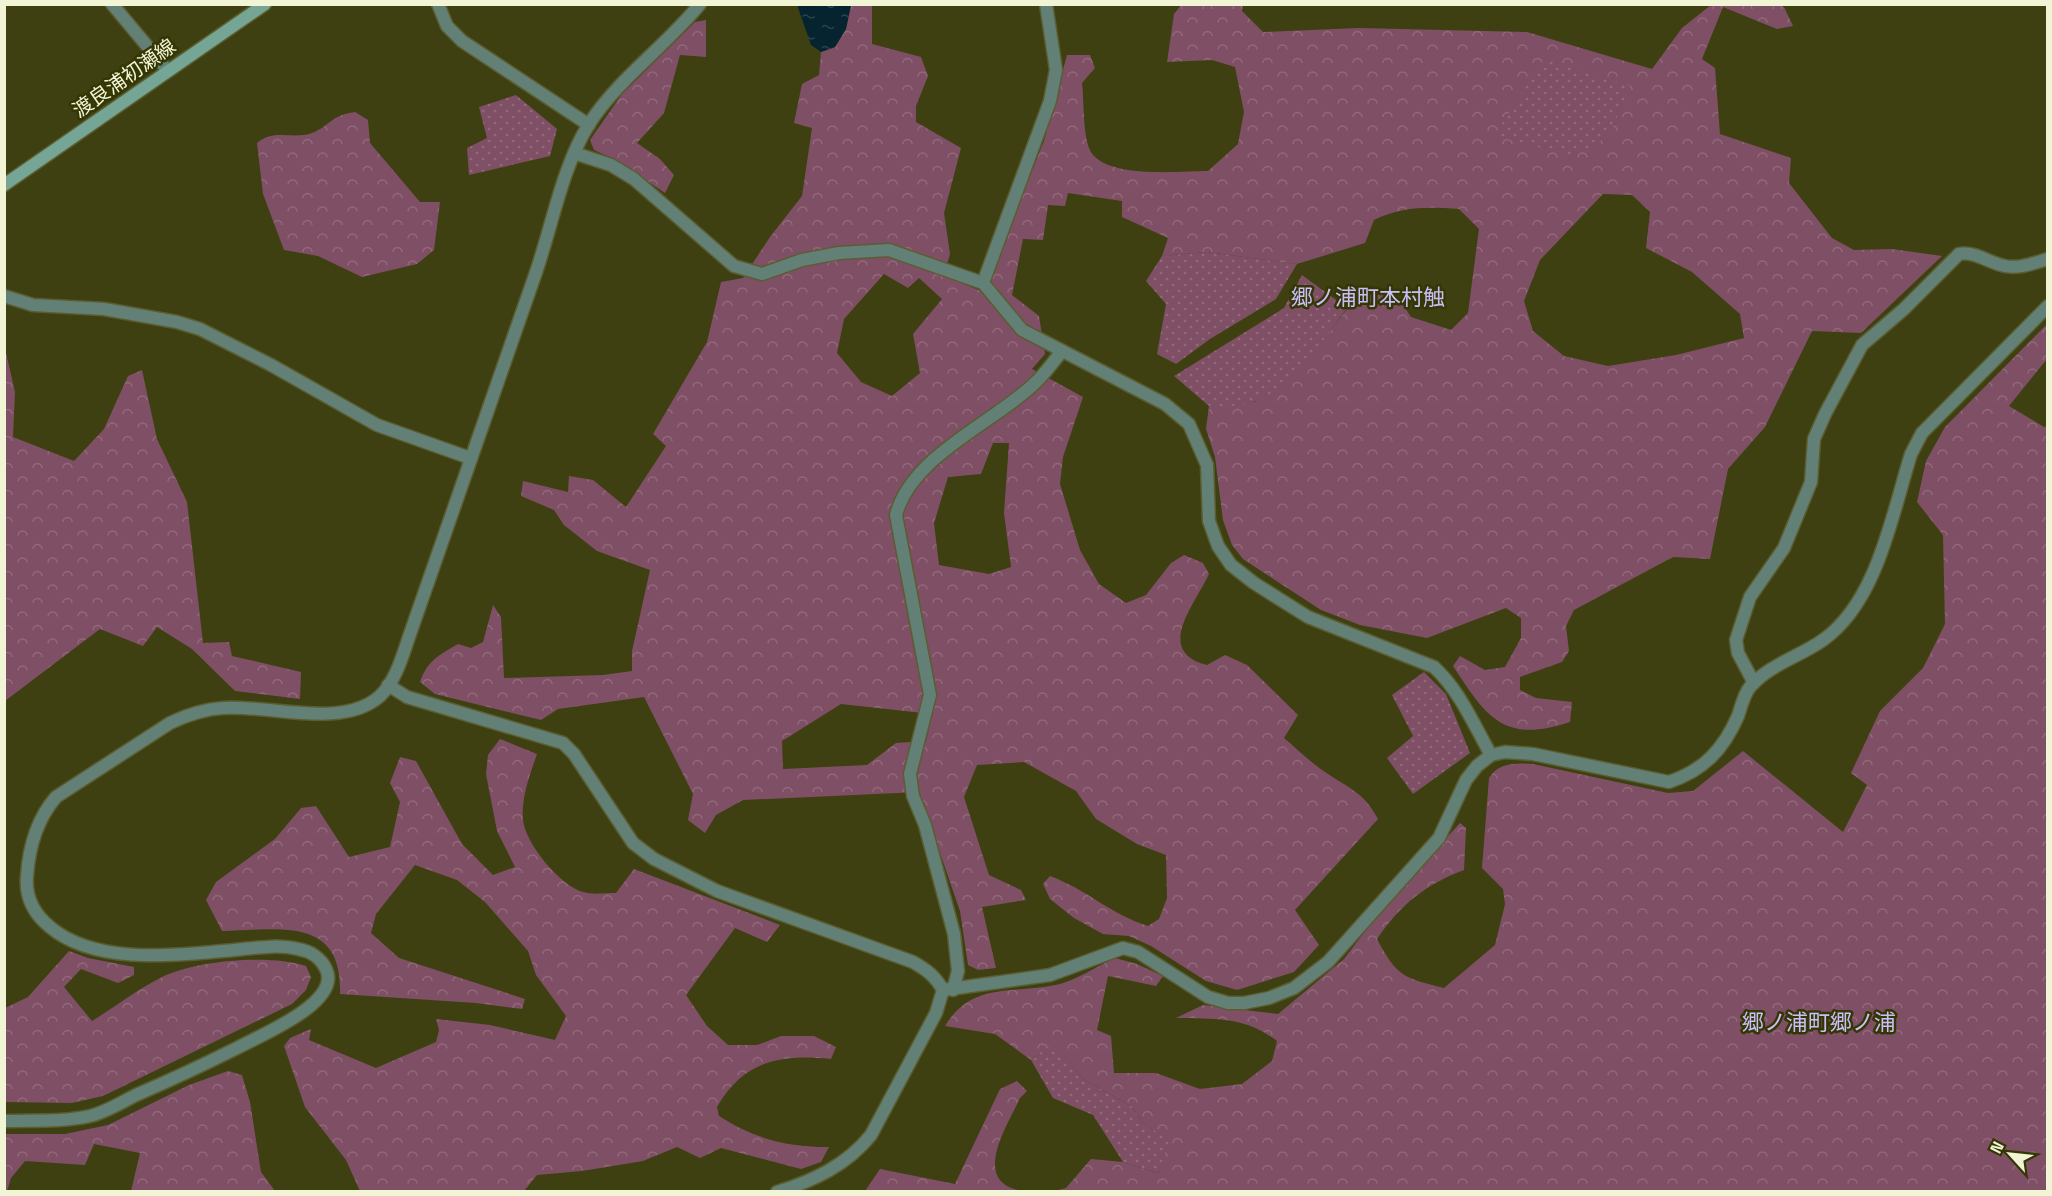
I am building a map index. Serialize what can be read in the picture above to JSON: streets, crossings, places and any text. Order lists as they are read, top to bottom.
{
  "streets": {
    "main road": ["渡良浦初瀬線"]
  },
  "districts": ["郷ノ浦町本村触", "郷ノ浦町郷ノ浦"],
  "north": "top left"
}
